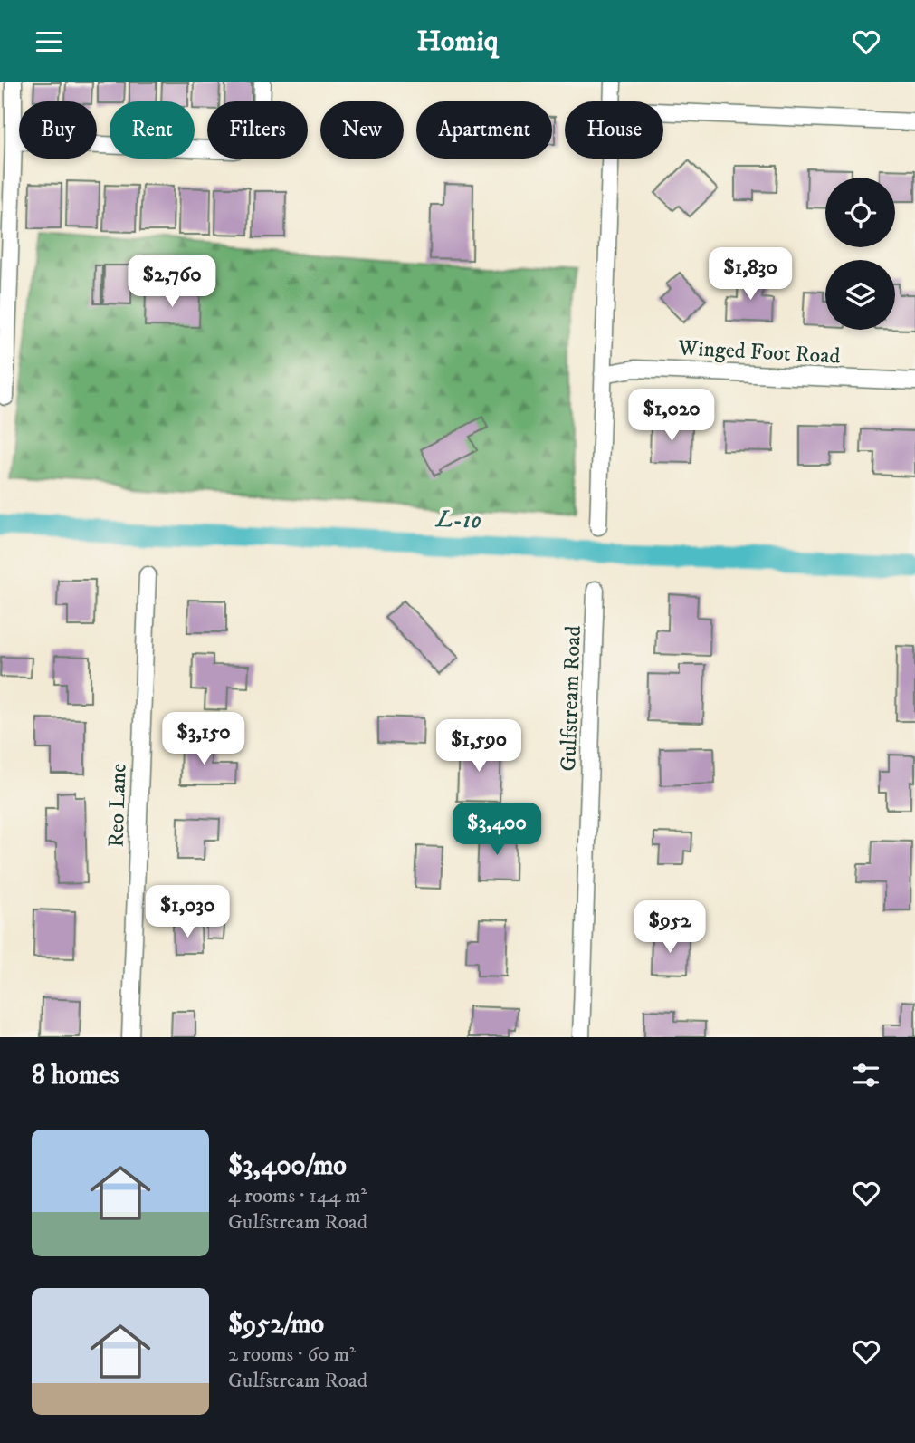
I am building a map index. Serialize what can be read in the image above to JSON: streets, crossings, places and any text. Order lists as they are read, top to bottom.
{
  "streets": {
    "street": ["Winged Foot Road", "Gulfstream Road", "Reo Lane"]
  },
  "water": ["L-10"],
  "page": {
    "header": "Homiq",
    "chip": [
      "Buy",
      "Rent",
      "Filters",
      "New",
      "Apartment",
      "House"
    ],
    "price": [
      "$1,830",
      "$2,760",
      "$1,020",
      "$3,150",
      "$1,590",
      "$3,400",
      "$1,030",
      "$952"
    ],
    "heading": "8 homes",
    "list": [
      {
        "name": "$3,400/mo",
        "note": "4 rooms · 144 m² · Gulfstream Road"
      },
      {
        "name": "$952/mo",
        "note": "2 rooms · 60 m² · Gulfstream Road"
      }
    ]
  }
}
